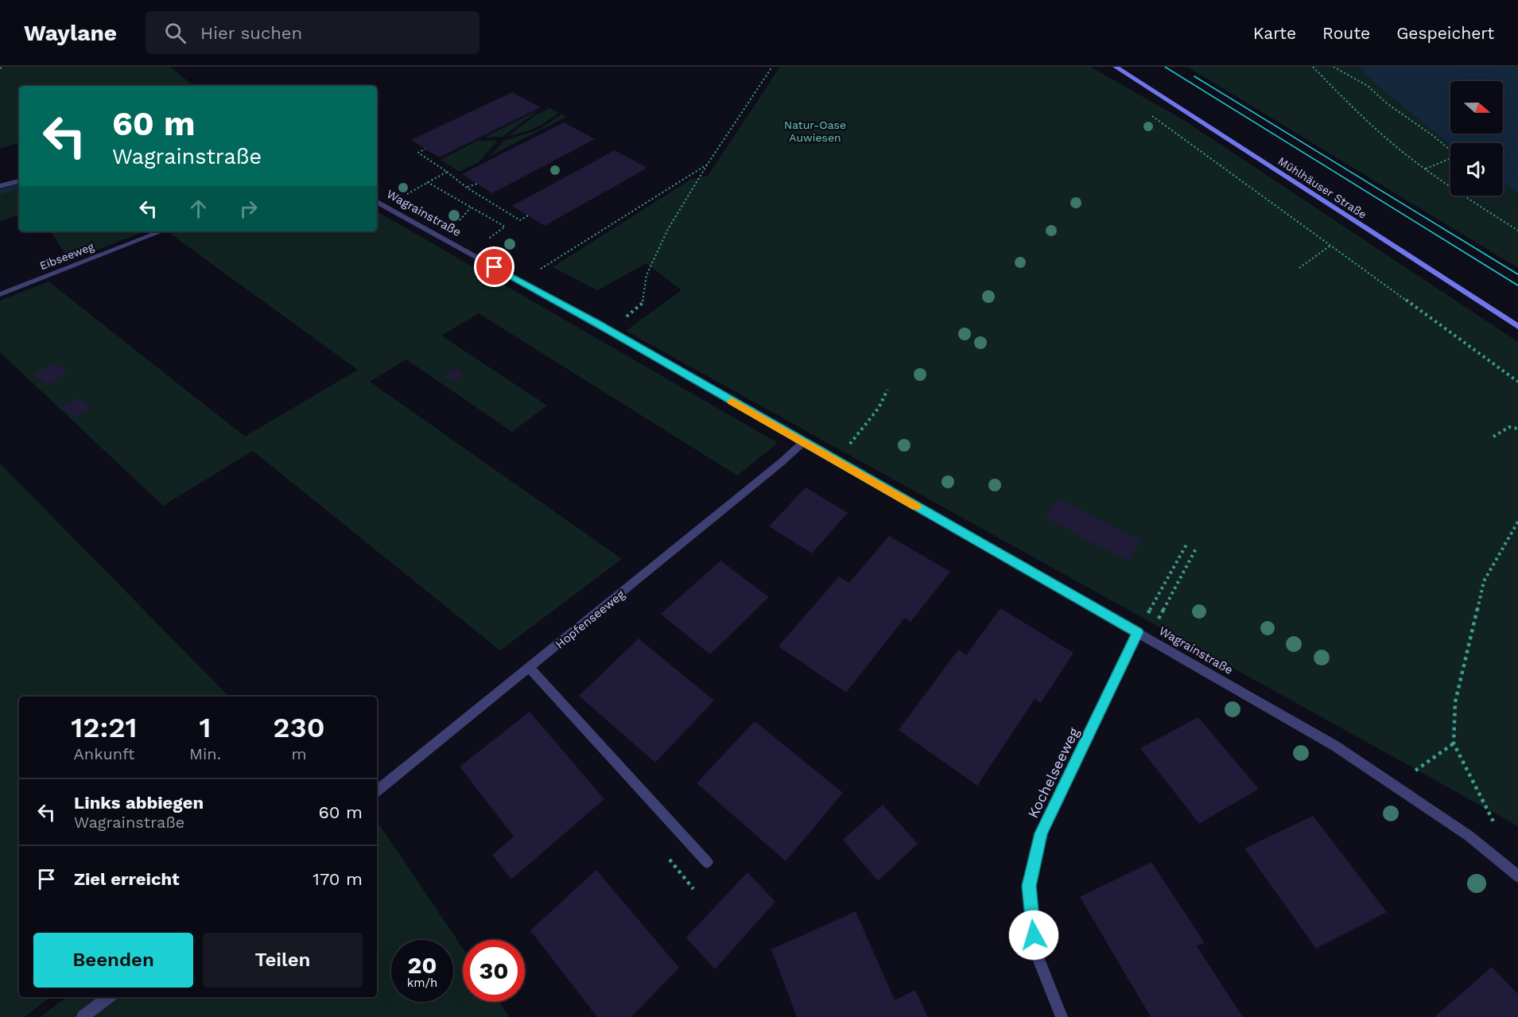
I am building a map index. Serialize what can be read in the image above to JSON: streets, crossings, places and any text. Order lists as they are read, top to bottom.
{
  "streets": {
    "main road": ["Mühlhäuser Straße"],
    "street": [
      "Wagrainstraße",
      "Eibseeweg",
      "Hopfenseeweg",
      "Kochelseeweg"
    ]
  },
  "crossings": [
    ["Wagrainstraße", "Hopfenseeweg"],
    ["Wagrainstraße", "Kochelseeweg"]
  ],
  "parks": ["Natur-Oase Auwiesen"],
  "north": "right",
  "page": {
    "header": "Waylane",
    "search": "Hier suchen",
    "nav": ["Karte", "Route", "Gespeichert"],
    "turn": ["60 m", "Wagrainstraße"],
    "eta": [
      "12:21",
      "Ankunft",
      "1",
      "Min.",
      "230",
      "m"
    ],
    "list": [
      {
        "name": "Links abbiegen",
        "note": "Wagrainstraße",
        "value": "60 m"
      },
      {
        "name": "Ziel erreicht",
        "value": "170 m"
      }
    ],
    "buttons": ["Beenden", "Teilen"],
    "speed": "20 km/h",
    "limit": "30"
  }
}
